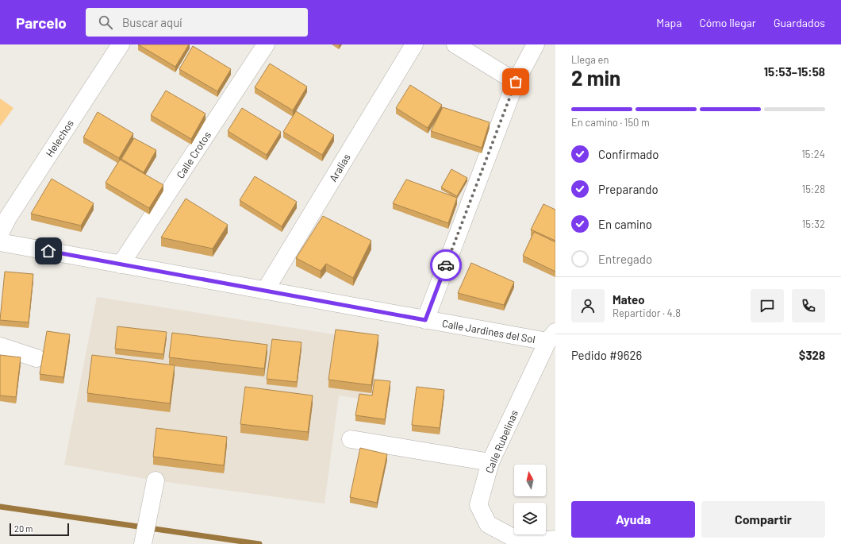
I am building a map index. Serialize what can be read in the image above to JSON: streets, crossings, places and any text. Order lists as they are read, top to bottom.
{
  "streets": {
    "street": [
      "Helechos",
      "Calle Crotos",
      "Aralias",
      "Calle Jardines del Sol",
      "Calle Rubelinas"
    ]
  },
  "crossings": [
    ["Calle Crotos", "Calle Jardines del Sol"],
    ["Aralias", "Calle Jardines del Sol"],
    ["Calle Jardines del Sol", "Calle Rubelinas"]
  ],
  "scale_bar": "20 m",
  "north": "top",
  "page": {
    "header": "Parcelo",
    "search": "Buscar aquí",
    "nav": ["Mapa", "Cómo llegar", "Guardados"],
    "heading": ["2 min", "Llega en", "15:53–15:58"],
    "panel": [
      "Mateo",
      "Repartidor · 4.8",
      "Pedido #9626",
      "$328"
    ],
    "bar": "En camino · 150 m",
    "list": [
      ["Confirmado", "15:24"],
      ["Preparando", "15:28"],
      ["En camino", "15:32"],
      "Entregado"
    ],
    "buttons": ["Ayuda", "Compartir"],
    "scale": "20 m"
  }
}
